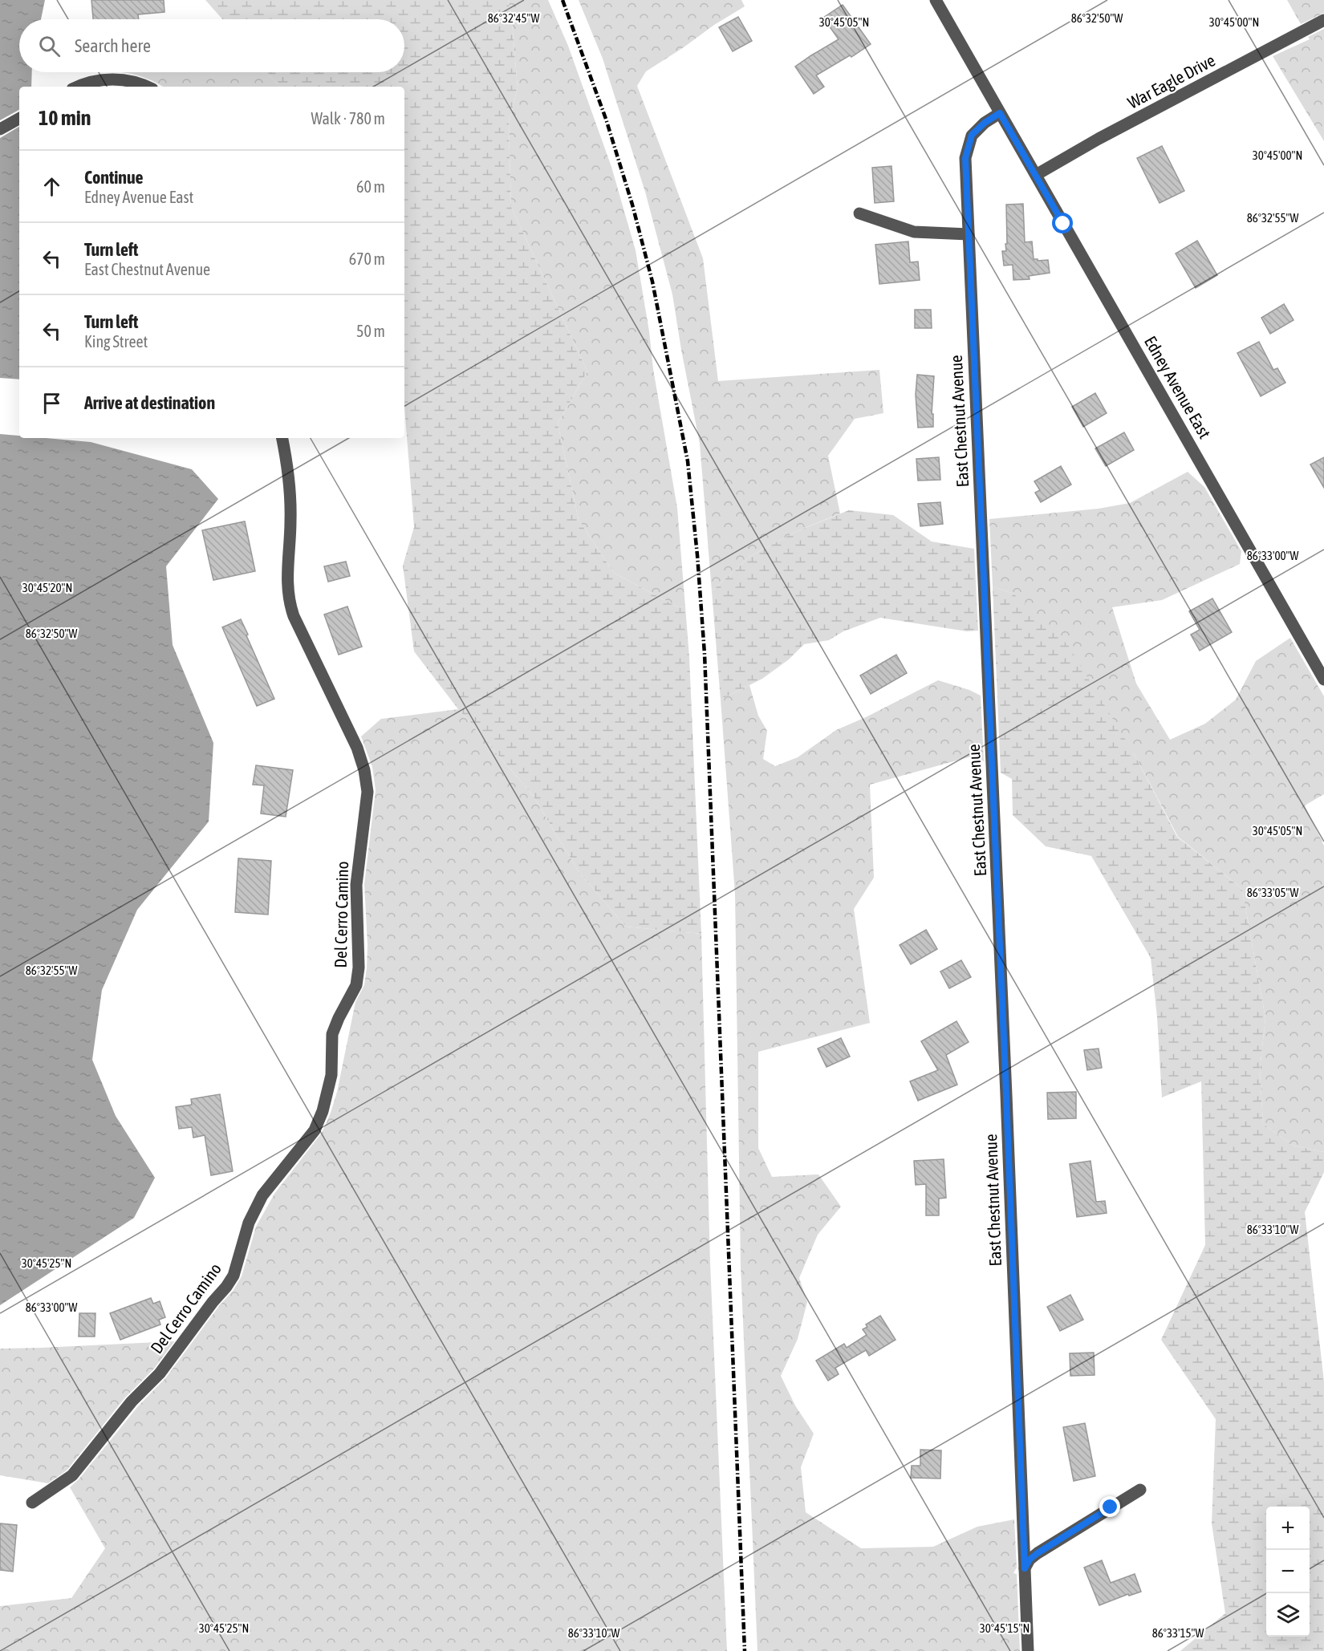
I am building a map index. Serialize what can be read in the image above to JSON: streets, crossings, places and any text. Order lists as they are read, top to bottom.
{
  "streets": {
    "street": [
      "War Eagle Drive",
      "Edney Avenue East",
      "East Chestnut Avenue",
      "Del Cerro Camino"
    ]
  },
  "crossings": [
    ["War Eagle Drive", "Edney Avenue East"],
    ["Edney Avenue East", "East Chestnut Avenue"]
  ],
  "page": {
    "search": "Search here",
    "heading": ["10 min", "Walk · 780 m"],
    "list": [
      ["Continue", "Edney Avenue East", "60 m"],
      ["Turn left", "East Chestnut Avenue", "670 m"],
      ["Turn left", "King Street", "50 m"],
      "Arrive at destination"
    ],
    "map_buttons": ["+", "−"]
  },
  "coordinates": [
    "86°32'50\"W",
    "86°32'45\"W",
    "30°45'05\"N",
    "30°45'00\"N",
    "86°32'55\"W",
    "86°33'00\"W",
    "30°45'20\"N",
    "86°33'05\"W",
    "86°33'10\"W",
    "30°45'25\"N",
    "30°45'15\"N",
    "86°33'15\"W"
  ]
}
